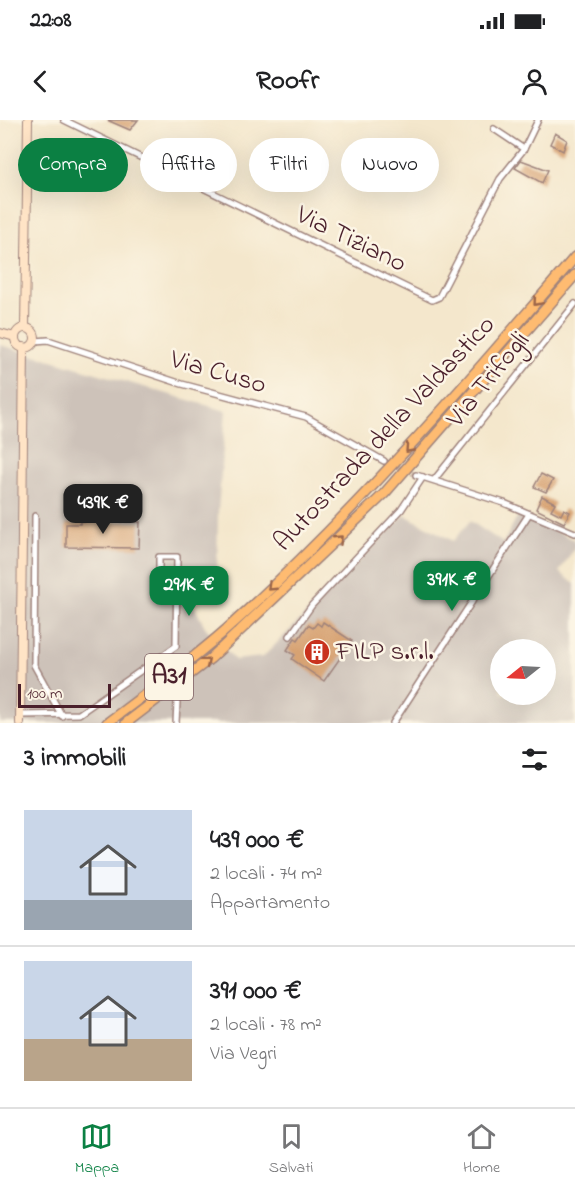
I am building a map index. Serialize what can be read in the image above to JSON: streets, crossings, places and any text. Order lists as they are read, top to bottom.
{
  "streets": {
    "highway": ["Autostrada della Valdastico", "A31"],
    "street": ["Via Tiziano", "Via Cuso", "Via Trifogli"]
  },
  "places": {
    "building": ["FILP s.r.l."]
  },
  "scale_bar": "100 m",
  "north": "left",
  "page": {
    "status": "22:08",
    "header": "Roofr",
    "chip": [
      "Compra",
      "Affitta",
      "Filtri",
      "Nuovo"
    ],
    "price": ["439K €", "391K €", "291K €"],
    "scale": "100 m",
    "heading": "3 immobili",
    "list": [
      {
        "name": "439 000 €",
        "note": "2 locali · 74 m² · Appartamento"
      },
      {
        "name": "391 000 €",
        "note": "2 locali · 78 m² · Via Vegri"
      }
    ],
    "tabs": ["Mappa", "Salvati", "Home"]
  }
}
